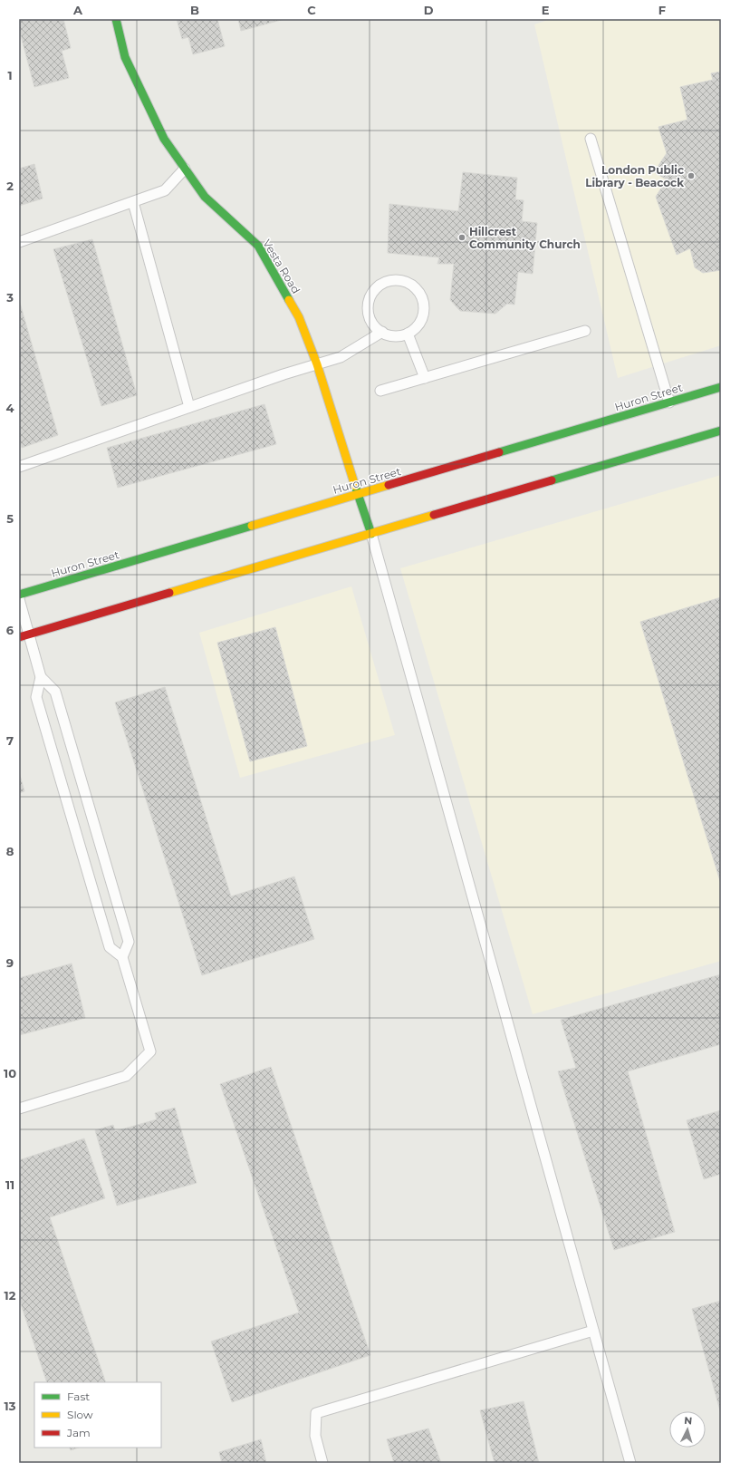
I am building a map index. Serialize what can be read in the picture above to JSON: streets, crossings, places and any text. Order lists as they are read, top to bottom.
{
  "streets": {
    "main road": ["Vesta Road", "Huron Street"]
  },
  "crossings": [
    ["Vesta Road", "Huron Street"]
  ],
  "places": ["London Public Library - Beacock", "Hillcrest Community Church"],
  "legend": ["Fast", "Slow", "Jam"],
  "north": "top",
  "grid": {
    "columns": [
      "A",
      "B",
      "C",
      "D",
      "E",
      "F"
    ],
    "rows": [
      "1",
      "2",
      "3",
      "4",
      "5",
      "6",
      "7",
      "8",
      "9",
      "10",
      "11",
      "12",
      "13"
    ]
  }
}
